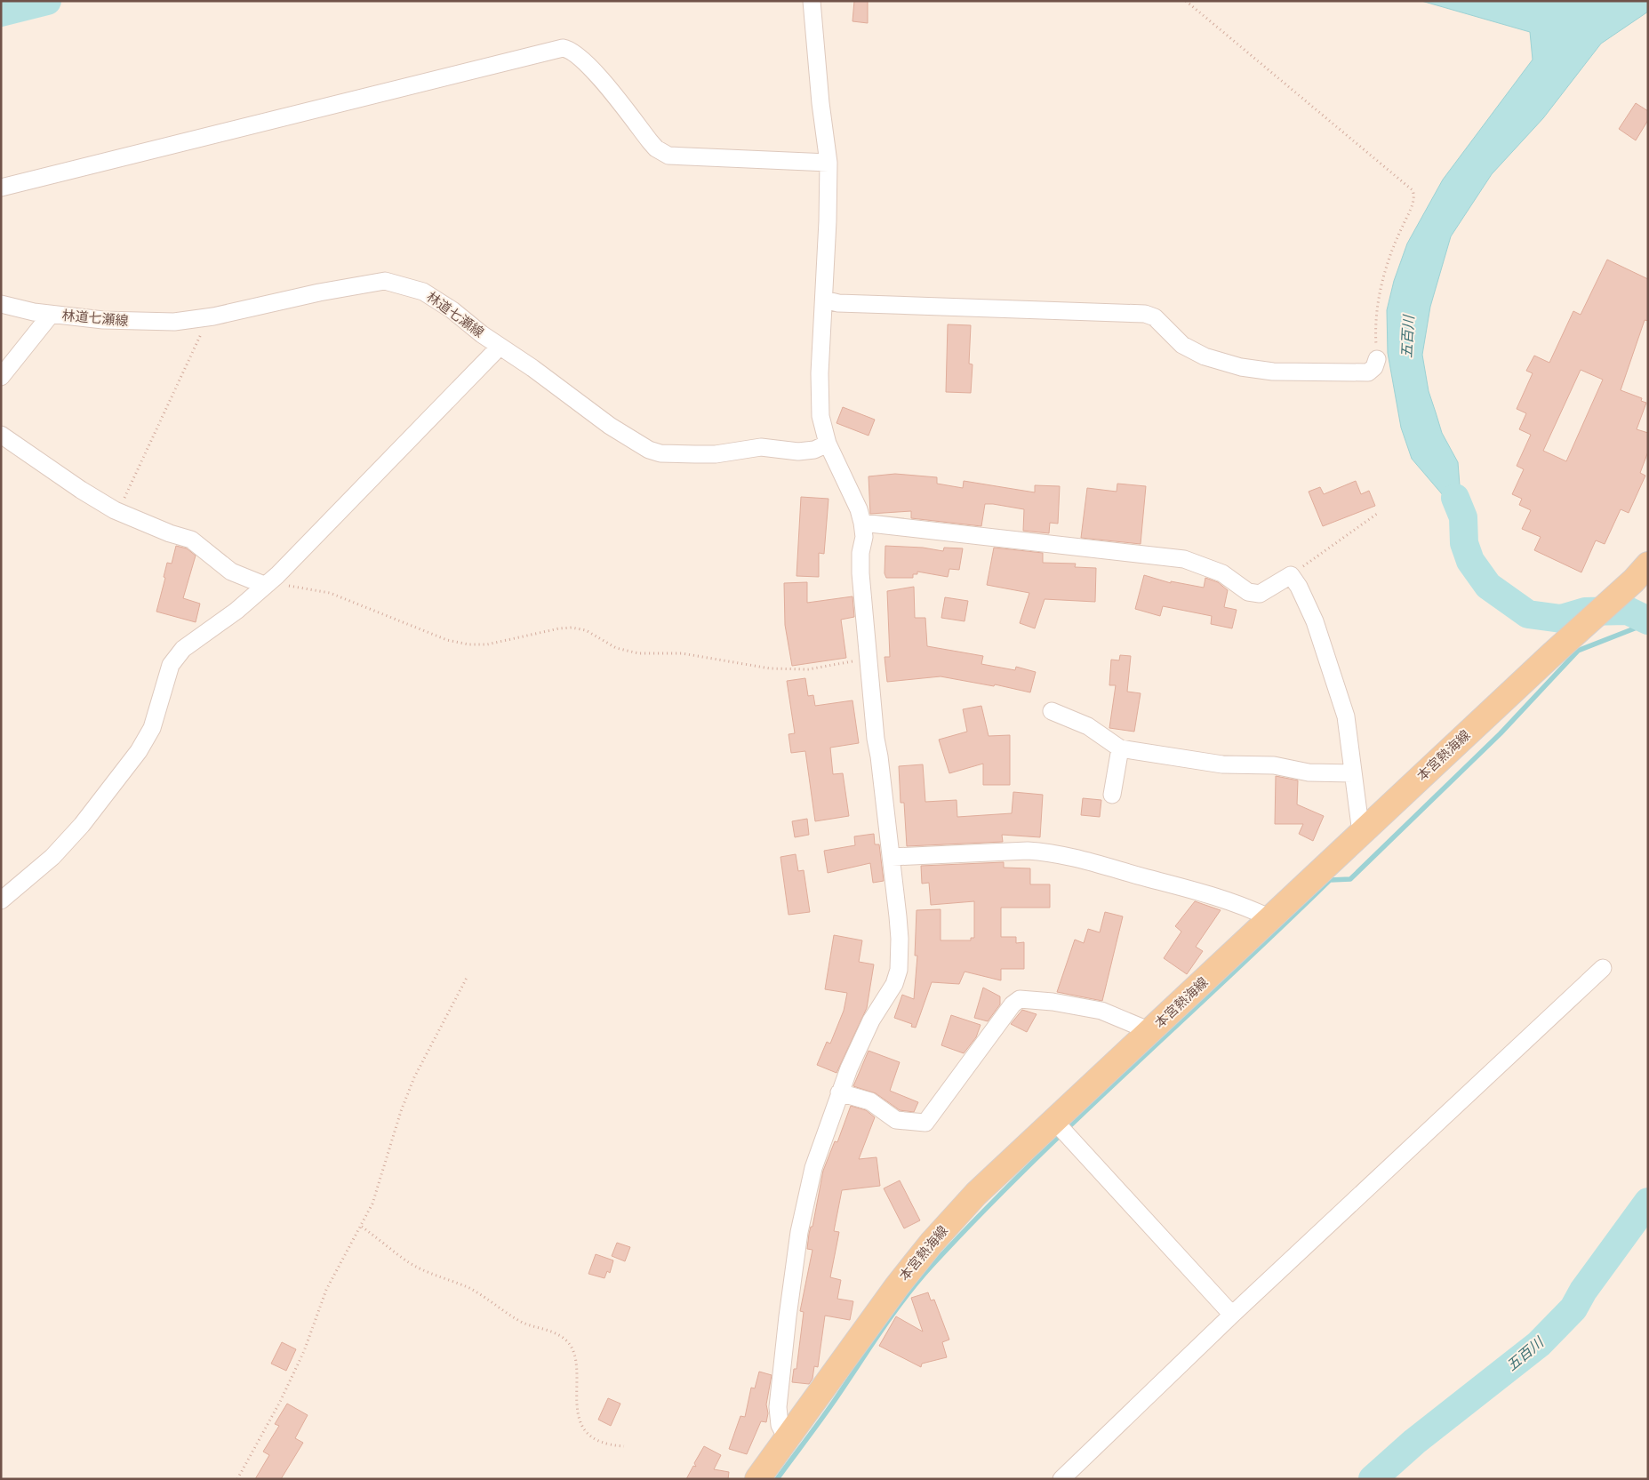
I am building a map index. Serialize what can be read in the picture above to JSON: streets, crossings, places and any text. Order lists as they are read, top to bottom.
{
  "streets": {
    "main road": ["本宮熱海線"],
    "street": ["林道七瀬線"]
  },
  "water": ["五百川"]
}
